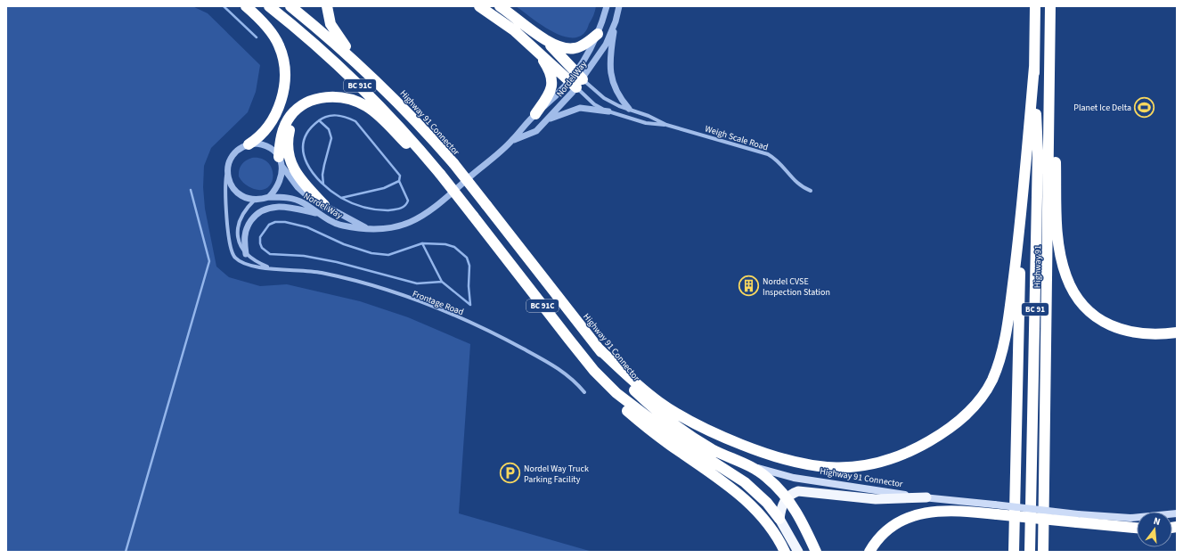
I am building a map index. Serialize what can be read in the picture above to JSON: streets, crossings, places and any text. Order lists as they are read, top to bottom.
{
  "streets": {
    "highway": [
      "BC 91C",
      "Highway 91 Connector",
      "Highway 91",
      "BC 91"
    ],
    "street": ["Nordel Way", "Weigh Scale Road", "Frontage Road"]
  },
  "crossings": [
    ["Nordel Way", "Weigh Scale Road"],
    ["Nordel Way", "Frontage Road"],
    ["Highway 91", "BC 91"]
  ],
  "places": {
    "sports": ["Planet Ice Delta"],
    "building": ["Nordel CVSE Inspection Station"],
    "parking": ["Nordel Way Truck Parking Facility"]
  },
  "north": "top"
}
